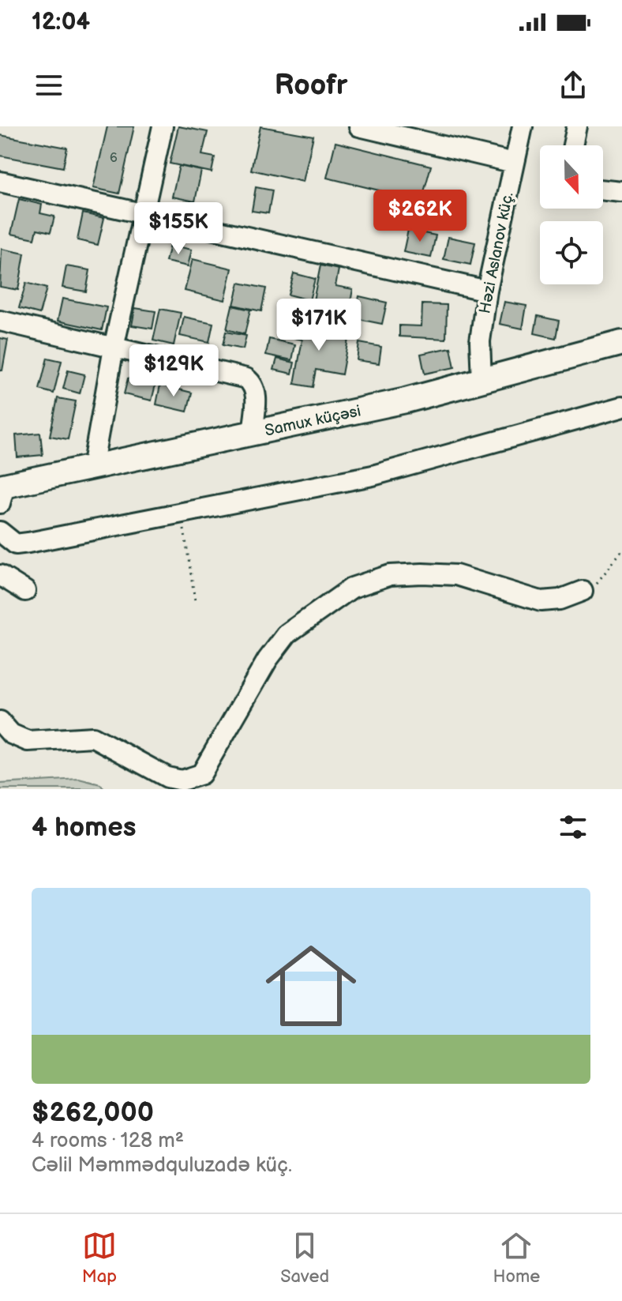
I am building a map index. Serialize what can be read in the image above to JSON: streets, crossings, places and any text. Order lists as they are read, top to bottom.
{
  "streets": {
    "main road": ["Samux küçəsi"],
    "street": ["Həzi Aslanov küç."]
  },
  "crossings": [
    ["Həzi Aslanov küç.", "Samux küçəsi"]
  ],
  "house_numbers": ["6"],
  "north": "bottom",
  "page": {
    "status": "12:04",
    "header": "Roofr",
    "price": [
      "$262K",
      "$155K",
      "$171K",
      "$129K"
    ],
    "heading": "4 homes",
    "list": [
      {
        "name": "$262,000",
        "note": "4 rooms · 128 m² · Cəlil Məmmədquluzadə küç."
      }
    ],
    "tabs": ["Map", "Saved", "Home"]
  }
}
